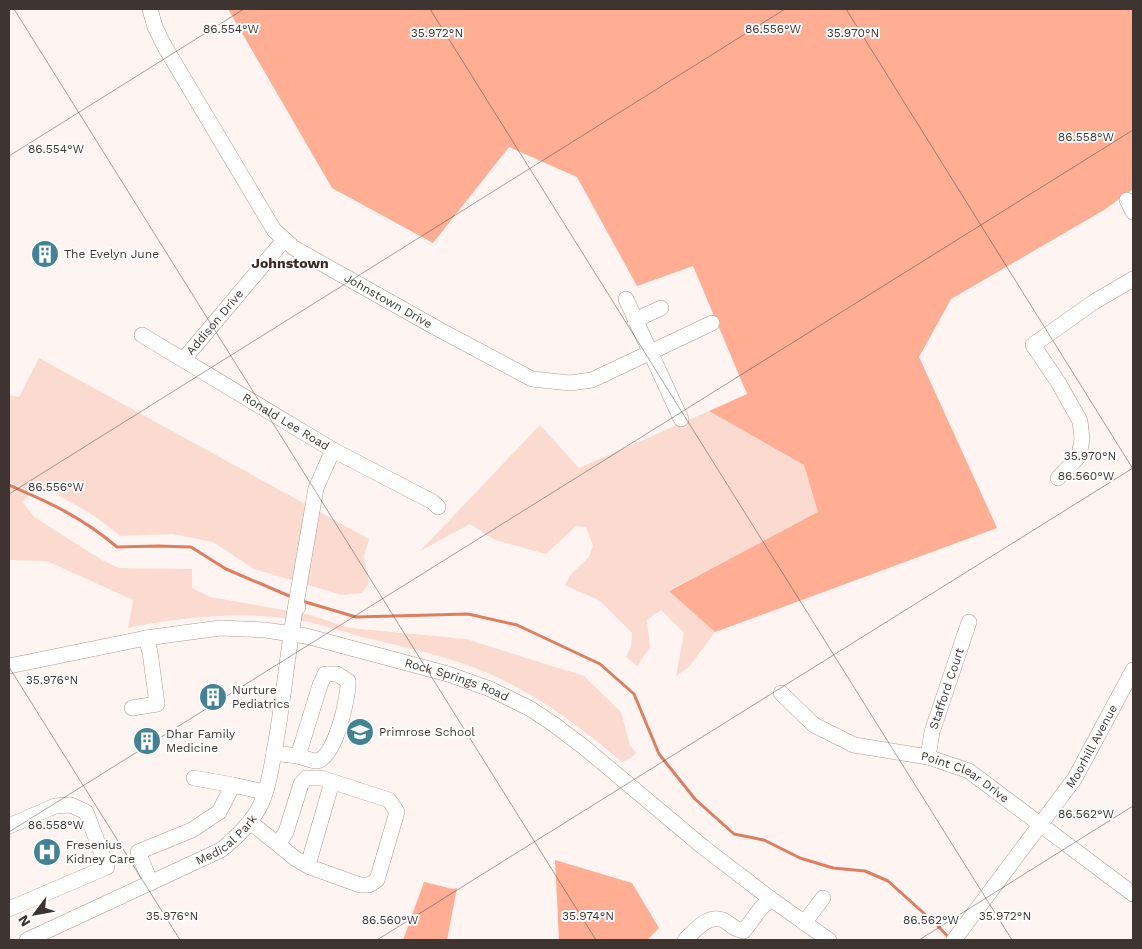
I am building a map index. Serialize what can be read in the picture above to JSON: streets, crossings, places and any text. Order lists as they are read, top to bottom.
{
  "streets": {
    "street": [
      "Johnstown Drive",
      "Addison Drive",
      "Ronald Lee Road",
      "Rock Springs Road",
      "Stafford Court",
      "Moorhill Avenue",
      "Point Clear Drive",
      "Medical Park"
    ]
  },
  "crossings": [
    ["Johnstown Drive", "Addison Drive"],
    ["Addison Drive", "Ronald Lee Road"],
    ["Ronald Lee Road", "Medical Park"],
    ["Rock Springs Road", "Medical Park"],
    ["Stafford Court", "Point Clear Drive"],
    ["Moorhill Avenue", "Point Clear Drive"]
  ],
  "districts": ["Johnstown"],
  "places": {
    "building": ["The Evelyn June", "Nurture Pediatrics", "Dhar Family Medicine"],
    "school or university": ["Primrose School"],
    "hospital": ["Fresenius Kidney Care"]
  },
  "north": "bottom left",
  "coordinates": [
    "86.554°W",
    "86.556°W",
    "35.972°N",
    "35.970°N",
    "86.558°W",
    "86.560°W",
    "35.976°N",
    "86.562°W",
    "35.974°N"
  ]
}
